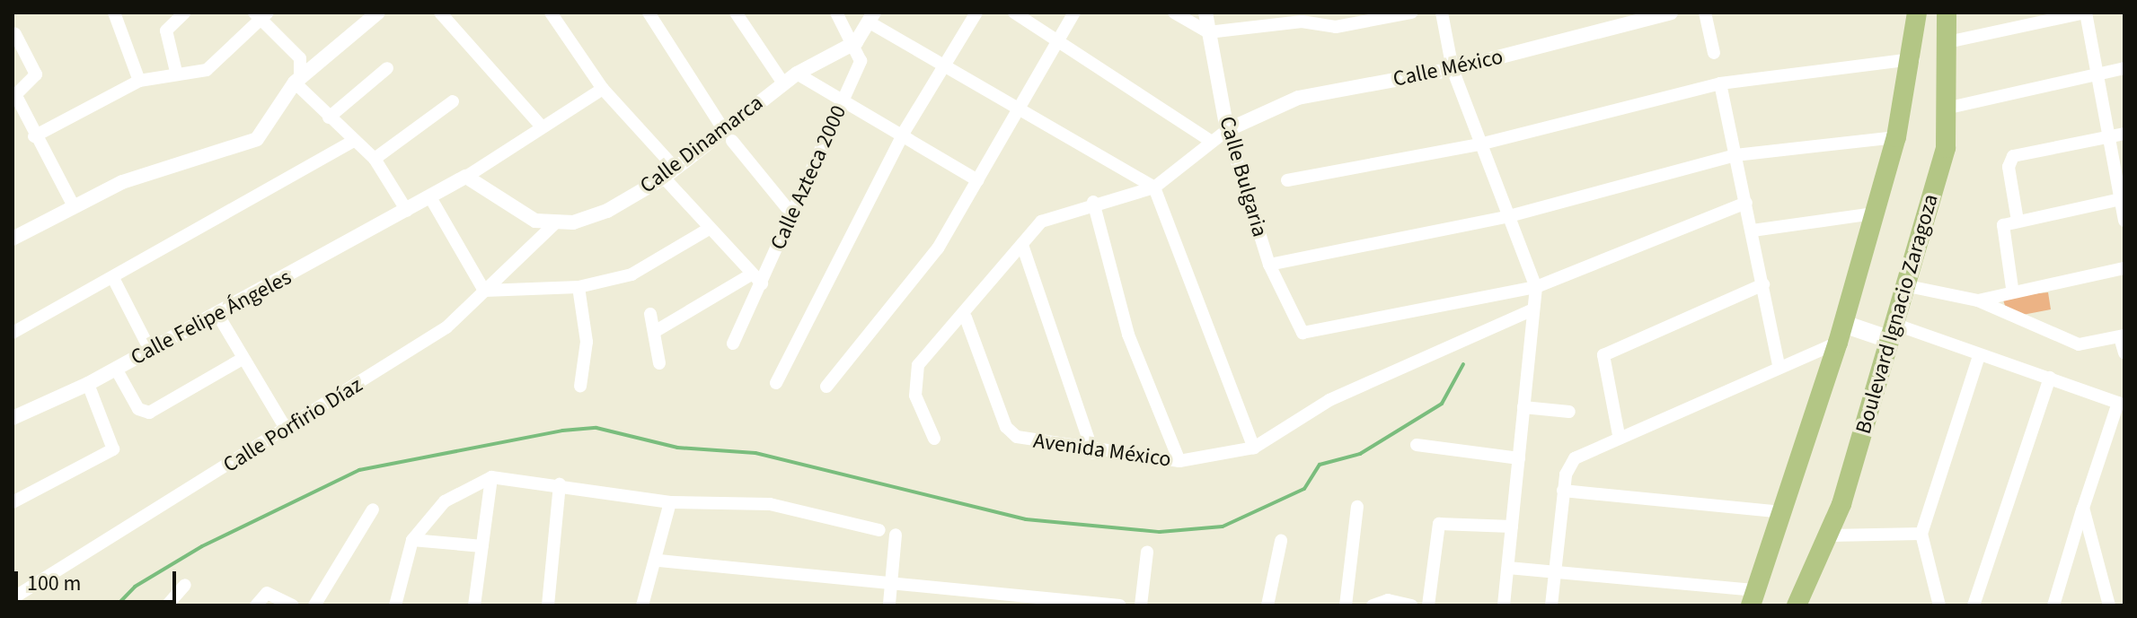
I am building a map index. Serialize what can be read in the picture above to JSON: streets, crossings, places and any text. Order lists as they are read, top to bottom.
{
  "streets": {
    "main road": ["Boulevard Ignacio Zaragoza"],
    "street": [
      "Calle México",
      "Calle Dinamarca",
      "Calle Bulgaria",
      "Calle Azteca 2000",
      "Calle Felipe Ángeles",
      "Calle Porfirio Díaz",
      "Avenida México"
    ]
  },
  "crossings": [
    ["Calle México", "Calle Bulgaria"],
    ["Calle Dinamarca", "Calle Azteca 2000"],
    ["Calle Dinamarca", "Calle Porfirio Díaz"]
  ],
  "scale_bar": "100 m"
}
